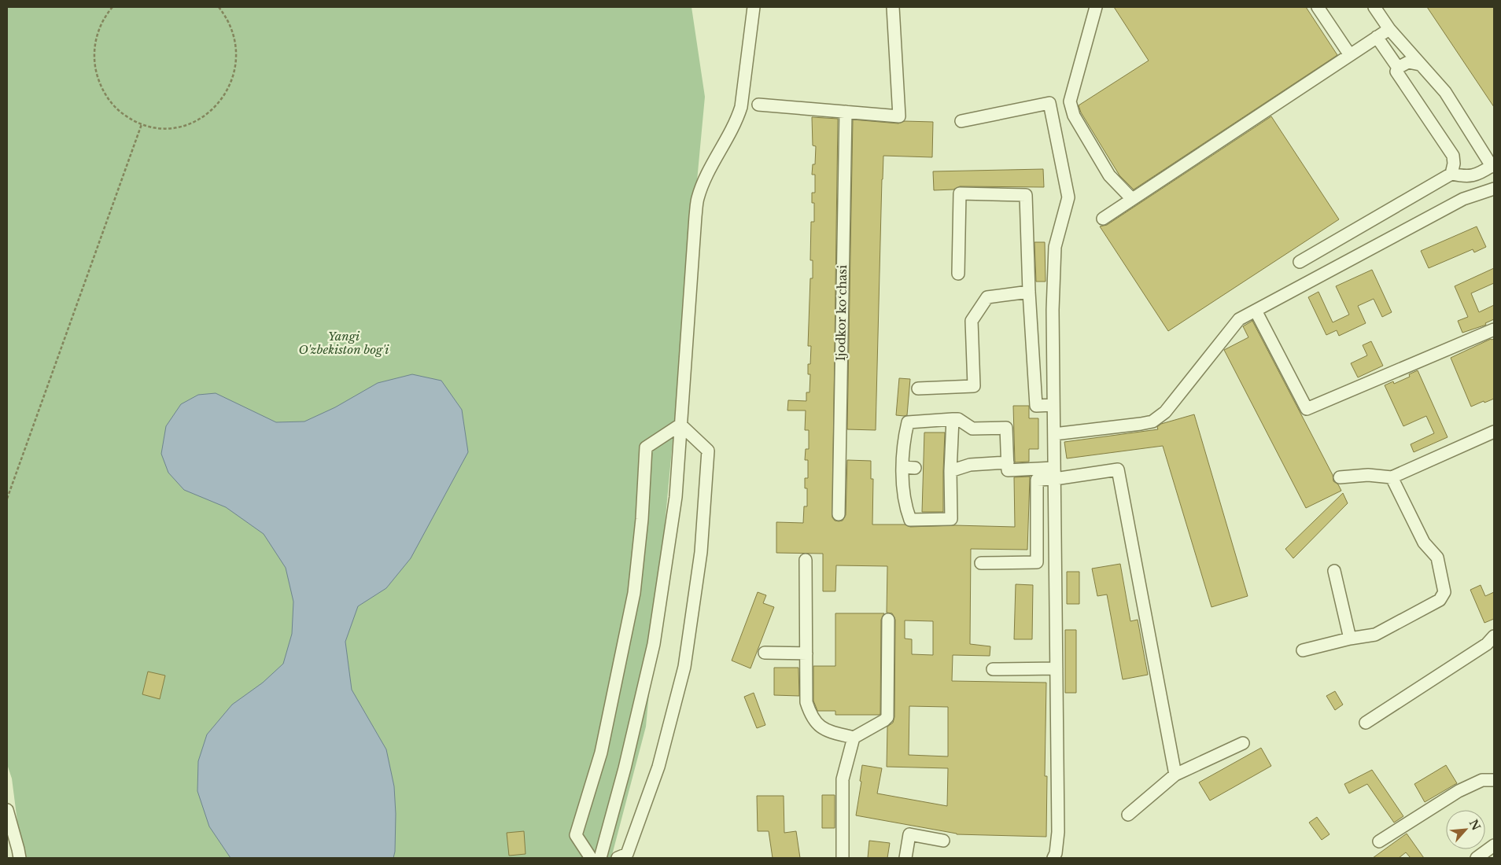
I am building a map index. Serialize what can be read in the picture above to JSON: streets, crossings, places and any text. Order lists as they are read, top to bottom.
{
  "streets": {
    "street": ["Ijodkor koʻchasi"]
  },
  "parks": ["Yangi O'zbekiston bog'i"],
  "north": "top right"
}
